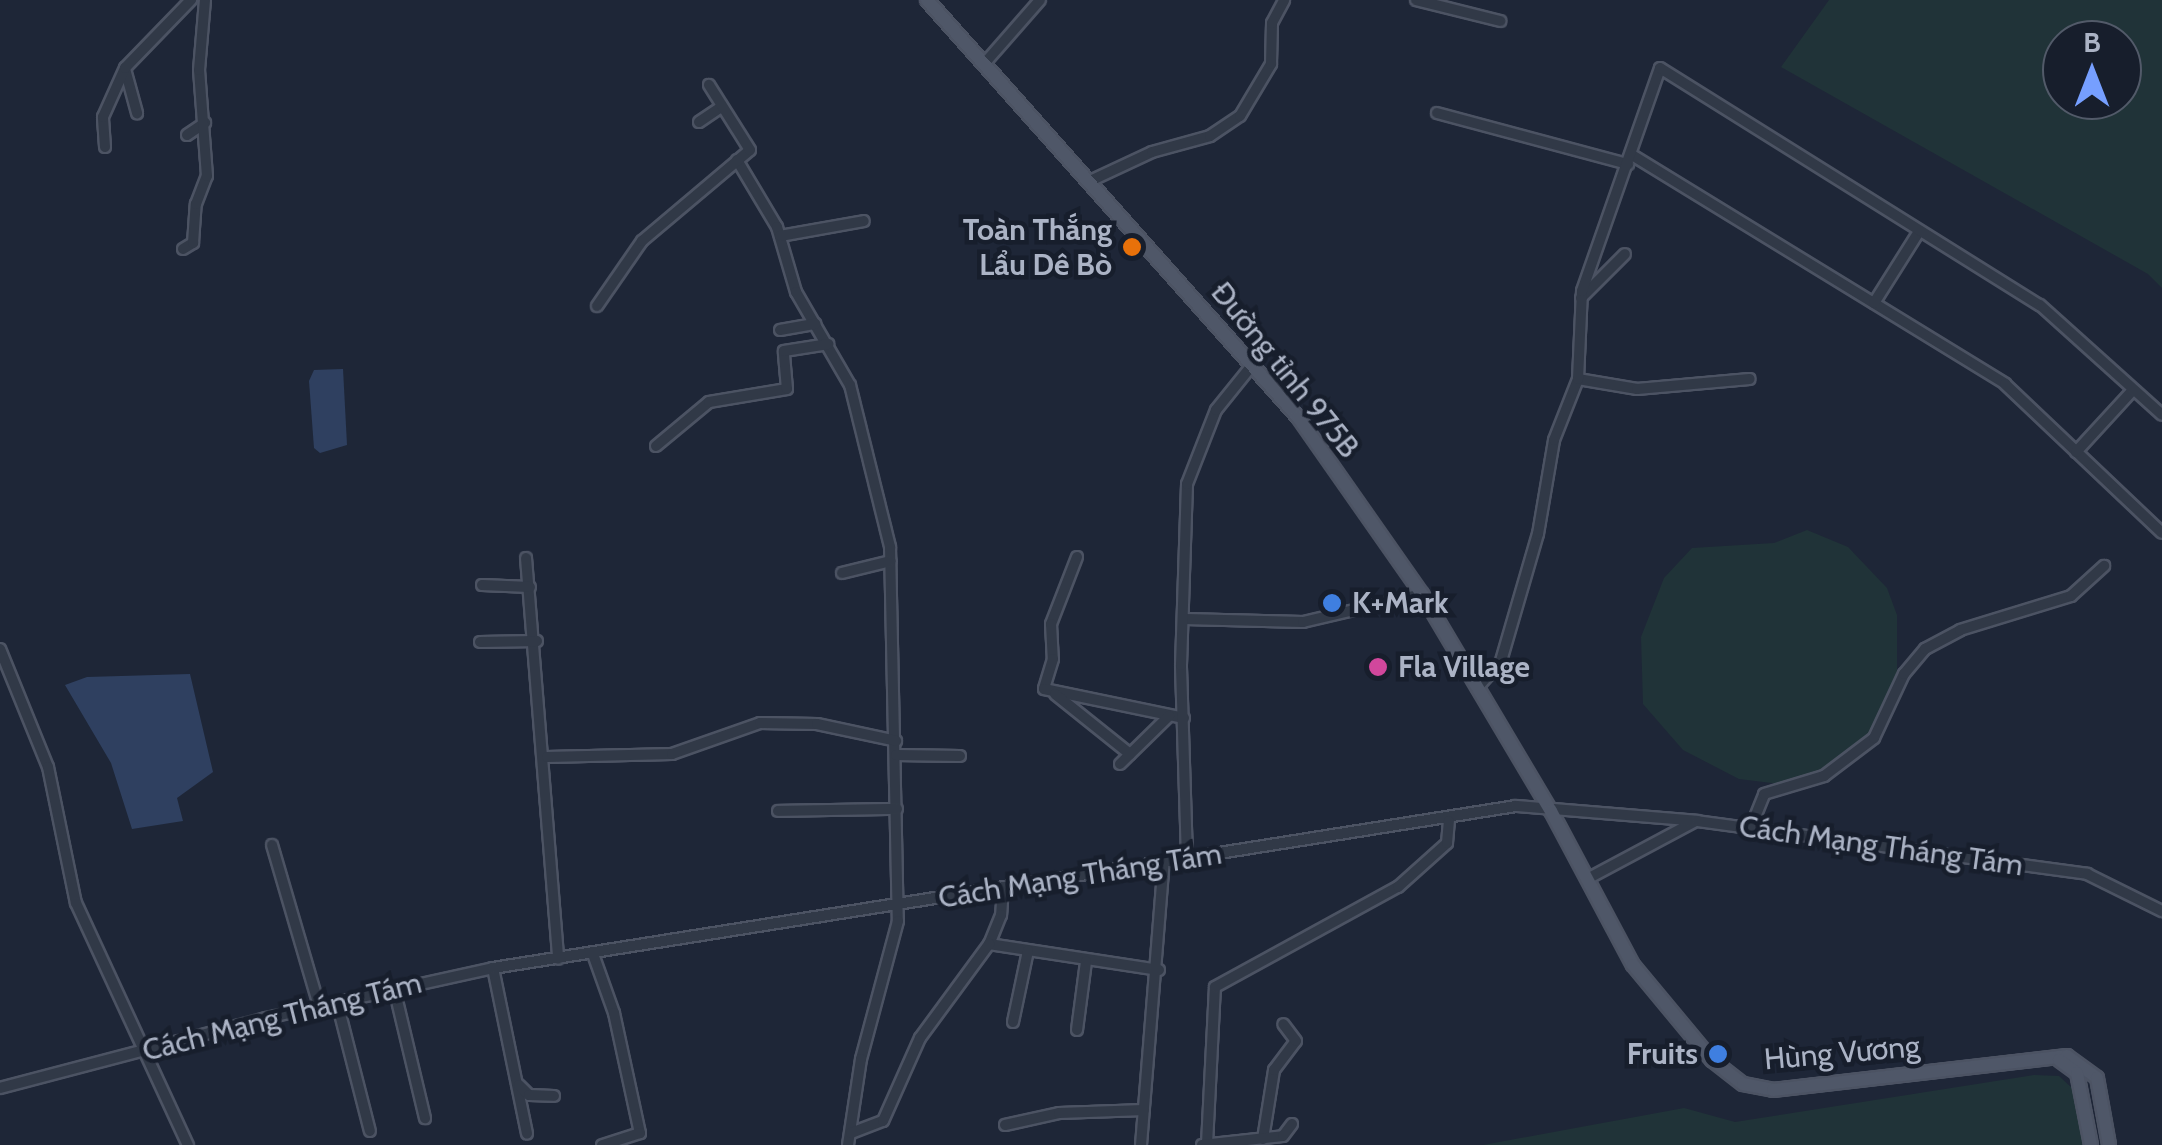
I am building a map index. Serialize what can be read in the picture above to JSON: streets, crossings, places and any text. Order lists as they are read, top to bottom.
{
  "streets": {
    "main road": ["Đường tỉnh 975B", "Hùng Vương"],
    "street": ["Cách Mạng Tháng Tám"]
  },
  "crossings": [
    ["Đường tỉnh 975B", "Cách Mạng Tháng Tám"],
    ["Đường tỉnh 975B", "Hùng Vương"],
    ["Cách Mạng Tháng Tám", "Hùng Vương"]
  ],
  "places": [
    "Toàn Thắng Lẩu Dê Bò",
    "K+Mark",
    "Fla Village",
    "Fruits"
  ],
  "north": "top"
}
